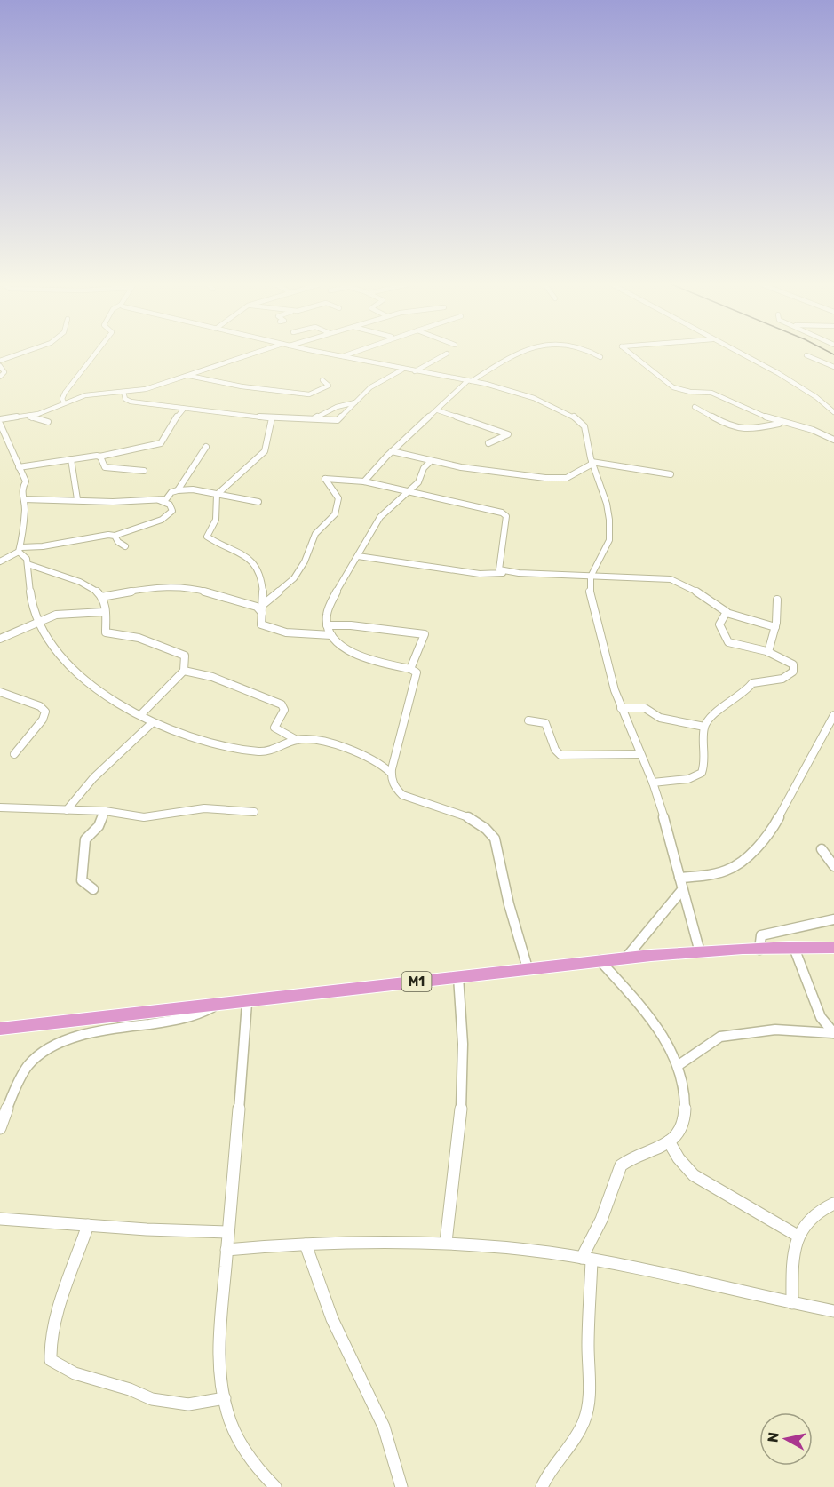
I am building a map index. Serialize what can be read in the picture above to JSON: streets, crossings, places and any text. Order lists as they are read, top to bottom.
{
  "streets": {
    "main road": ["M1"]
  },
  "north": "left"
}
